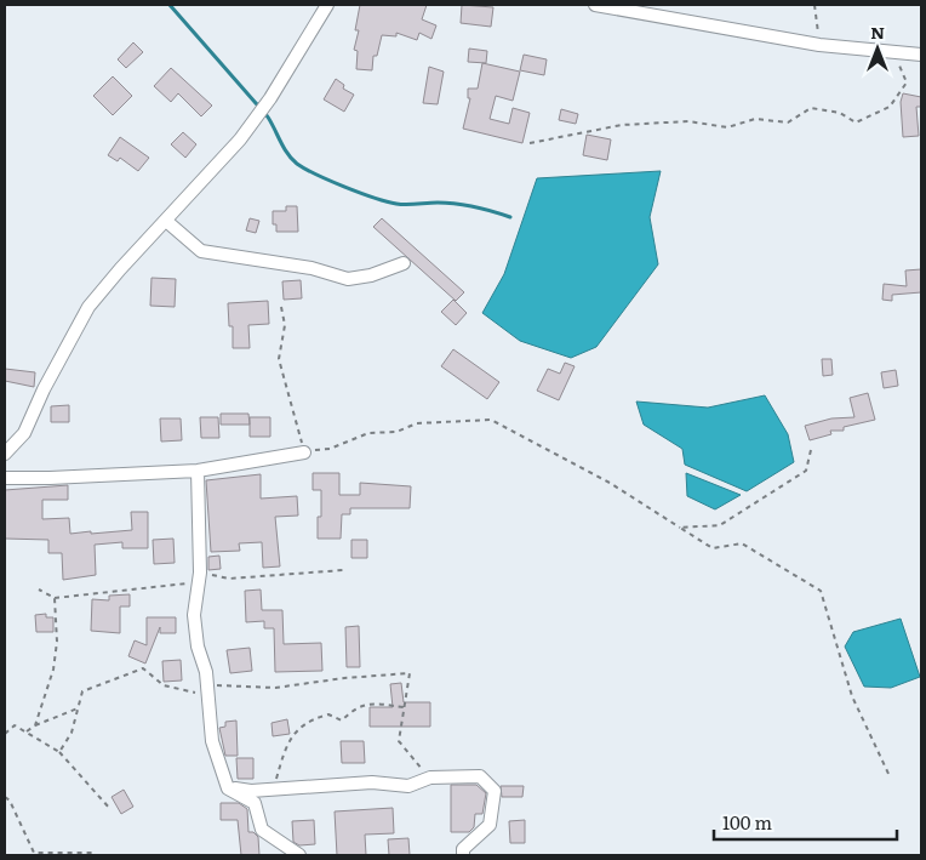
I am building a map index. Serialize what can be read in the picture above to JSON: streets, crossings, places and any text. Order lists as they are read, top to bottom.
{
  "scale_bar": "100 m",
  "north": "top"
}
